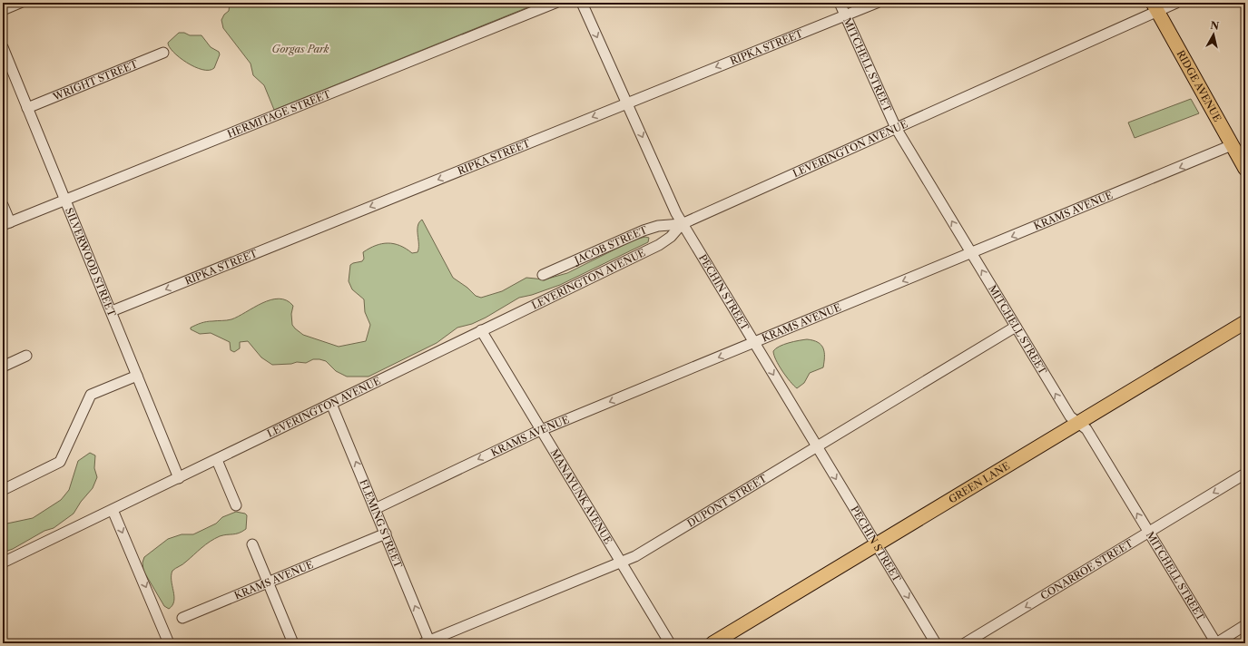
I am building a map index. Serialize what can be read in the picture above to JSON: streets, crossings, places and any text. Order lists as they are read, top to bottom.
{
  "streets": {
    "main road": ["RIDGE AVENUE", "GREEN LANE"],
    "street": [
      "RIPKA STREET",
      "MITCHELL STREET",
      "WRIGHT STREET",
      "HERMITAGE STREET",
      "LEVERINGTON AVENUE",
      "KRAMS AVENUE",
      "JACOB STREET",
      "SILVERWOOD STREET",
      "PECHIN STREET",
      "MANAYUNK AVENUE",
      "DUPONT STREET",
      "FLEMING STREET",
      "CONARROE STREET"
    ]
  },
  "crossings": [
    ["RIPKA STREET", "MITCHELL STREET"],
    ["RIPKA STREET", "SILVERWOOD STREET"],
    ["RIPKA STREET", "PECHIN STREET"],
    ["MITCHELL STREET", "LEVERINGTON AVENUE"],
    ["MITCHELL STREET", "KRAMS AVENUE"],
    ["MITCHELL STREET", "GREEN LANE"],
    ["MITCHELL STREET", "DUPONT STREET"],
    ["MITCHELL STREET", "CONARROE STREET"],
    ["WRIGHT STREET", "SILVERWOOD STREET"],
    ["RIDGE AVENUE", "LEVERINGTON AVENUE"],
    ["RIDGE AVENUE", "KRAMS AVENUE"],
    ["HERMITAGE STREET", "SILVERWOOD STREET"],
    ["LEVERINGTON AVENUE", "JACOB STREET"],
    ["LEVERINGTON AVENUE", "SILVERWOOD STREET"],
    ["LEVERINGTON AVENUE", "PECHIN STREET"],
    ["LEVERINGTON AVENUE", "MANAYUNK AVENUE"],
    ["LEVERINGTON AVENUE", "FLEMING STREET"],
    ["KRAMS AVENUE", "PECHIN STREET"],
    ["KRAMS AVENUE", "MANAYUNK AVENUE"],
    ["KRAMS AVENUE", "FLEMING STREET"],
    ["JACOB STREET", "PECHIN STREET"],
    ["PECHIN STREET", "GREEN LANE"],
    ["PECHIN STREET", "DUPONT STREET"],
    ["MANAYUNK AVENUE", "DUPONT STREET"],
    ["DUPONT STREET", "FLEMING STREET"]
  ],
  "one_way": [
    "RIPKA STREET",
    "MITCHELL STREET",
    "KRAMS AVENUE",
    "PECHIN STREET",
    "FLEMING STREET",
    "CONARROE STREET"
  ],
  "parks": ["Gorgas Park"],
  "north": "top"
}
